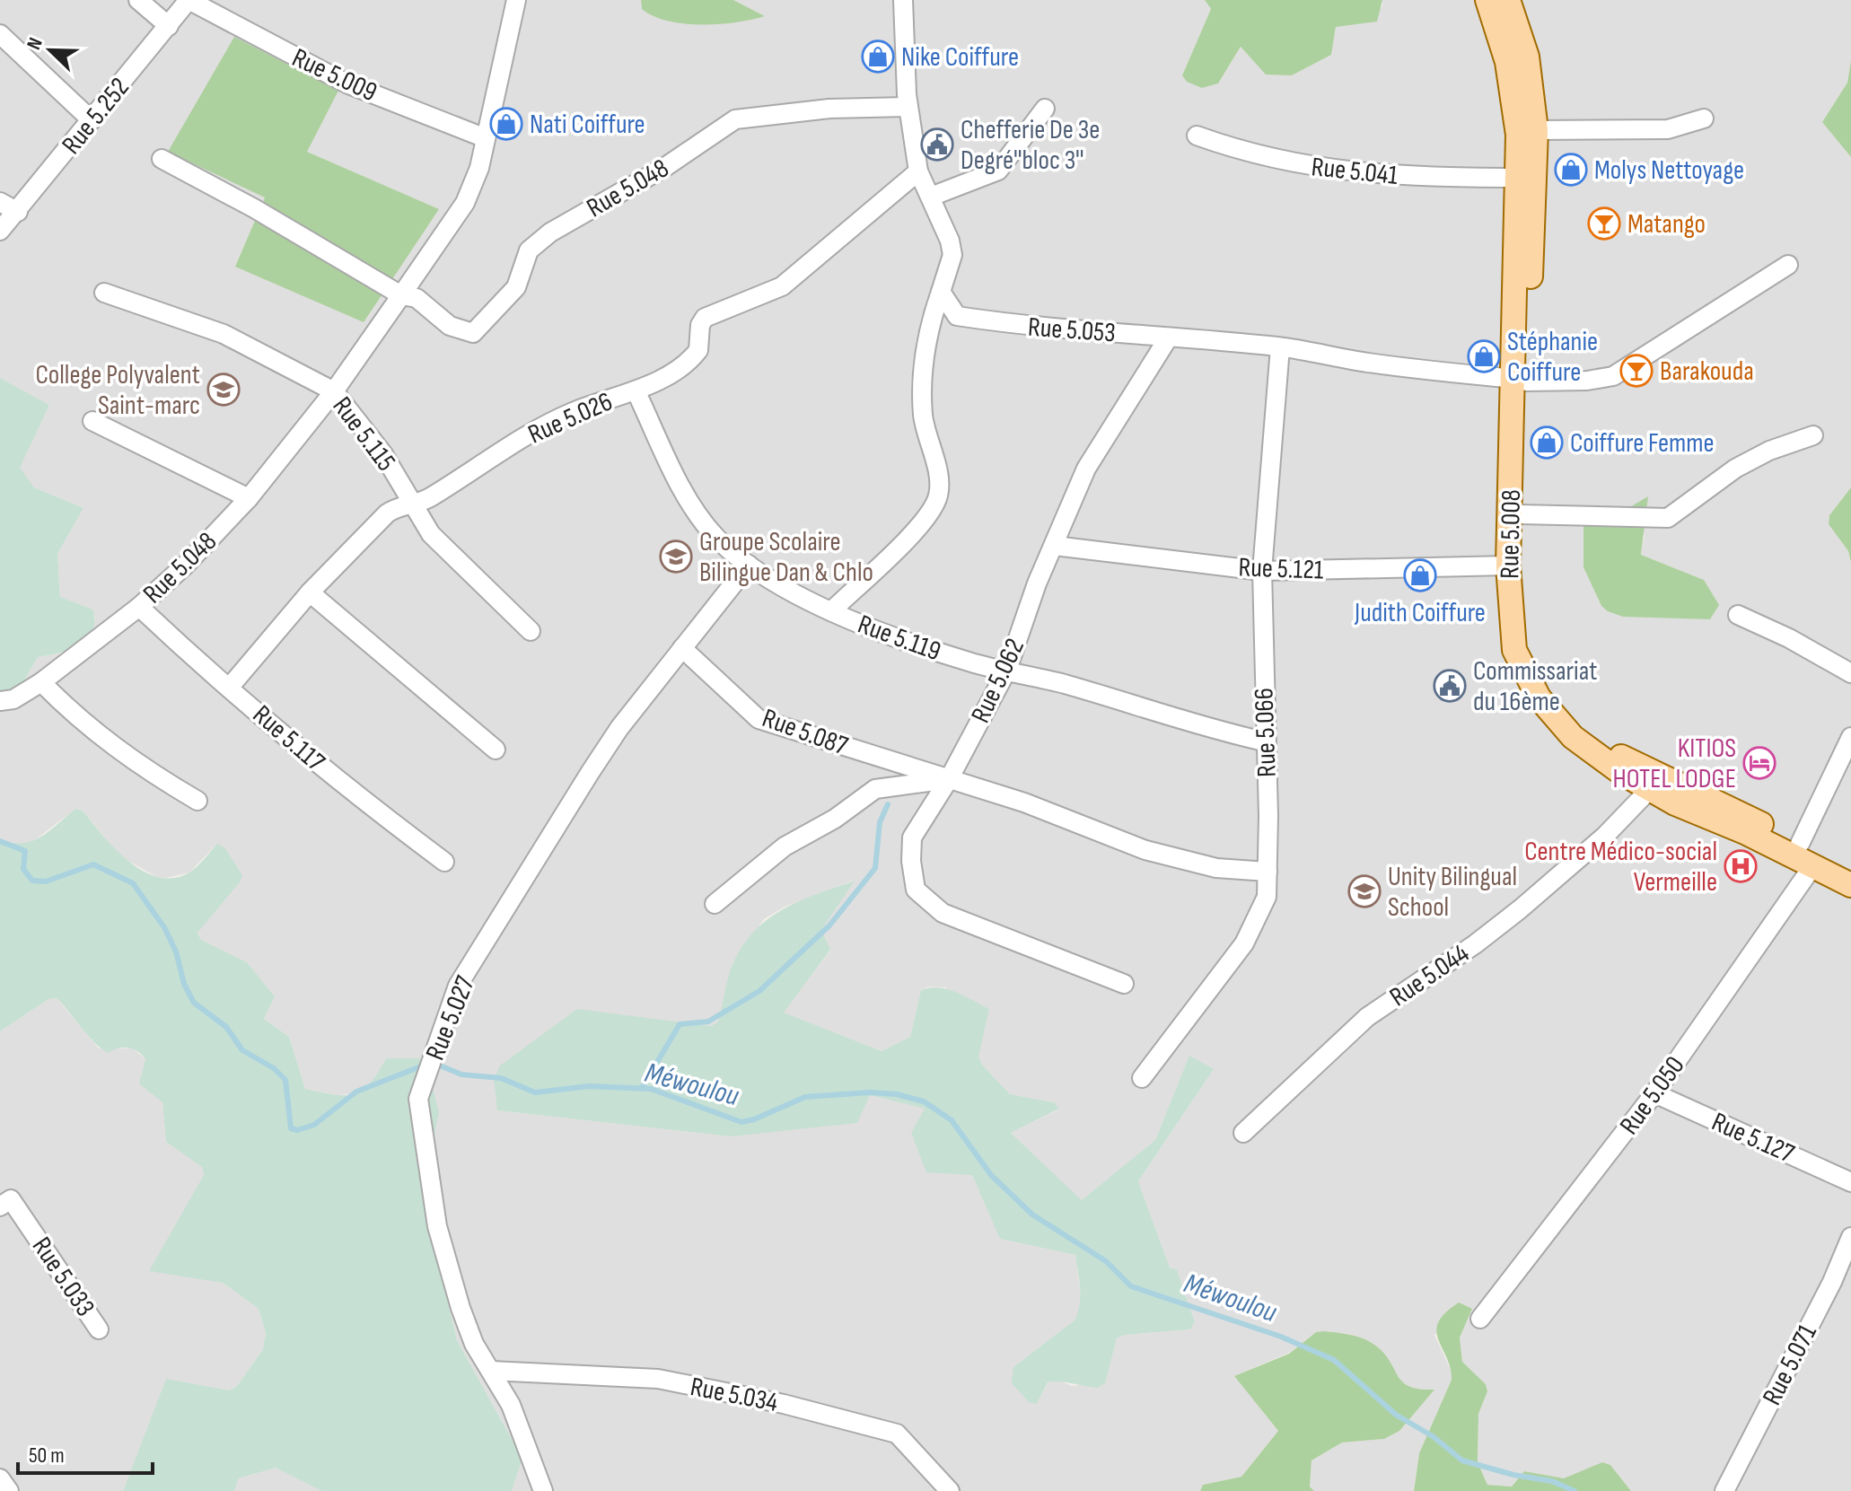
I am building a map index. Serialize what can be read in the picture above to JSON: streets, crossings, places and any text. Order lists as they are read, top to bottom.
{
  "streets": {
    "main road": ["Rue 5.008"],
    "street": [
      "Rue 5.009",
      "Rue 5.252",
      "Rue 5.041",
      "Rue 5.048",
      "Rue 5.053",
      "Rue 5.026",
      "Rue 5.115",
      "Rue 5.121",
      "Rue 5.119",
      "Rue 5.062",
      "Rue 5.087",
      "Rue 5.066",
      "Rue 5.117",
      "Rue 5.044",
      "Rue 5.027",
      "Rue 5.050",
      "Rue 5.127",
      "Rue 5.033",
      "Rue 5.071",
      "Rue 5.034"
    ]
  },
  "crossings": [
    ["Rue 5.009", "Rue 5.252"],
    ["Rue 5.009", "Rue 5.048"],
    ["Rue 5.041", "Rue 5.008"],
    ["Rue 5.048", "Rue 5.115"],
    ["Rue 5.048", "Rue 5.117"],
    ["Rue 5.053", "Rue 5.008"],
    ["Rue 5.053", "Rue 5.062"],
    ["Rue 5.053", "Rue 5.066"],
    ["Rue 5.026", "Rue 5.115"],
    ["Rue 5.026", "Rue 5.119"],
    ["Rue 5.026", "Rue 5.117"],
    ["Rue 5.008", "Rue 5.121"],
    ["Rue 5.008", "Rue 5.044"],
    ["Rue 5.008", "Rue 5.050"],
    ["Rue 5.121", "Rue 5.062"],
    ["Rue 5.121", "Rue 5.066"],
    ["Rue 5.119", "Rue 5.062"],
    ["Rue 5.119", "Rue 5.066"],
    ["Rue 5.119", "Rue 5.027"],
    ["Rue 5.062", "Rue 5.087"],
    ["Rue 5.087", "Rue 5.066"],
    ["Rue 5.087", "Rue 5.027"],
    ["Rue 5.027", "Rue 5.034"],
    ["Rue 5.050", "Rue 5.127"]
  ],
  "water": ["Méwoulou"],
  "places": {
    "shop": [
      "Nike Coiffure",
      "Nati Coiffure",
      "Molys Nettoyage",
      "Stéphanie Coiffure",
      "Coiffure Femme",
      "Judith Coiffure"
    ],
    "public building": ["Chefferie De 3e Degré''bloc 3''", "Commissariat du 16ème"],
    "bar": ["Matango", "Barakouda"],
    "school or university": ["College Polyvalent Saint-marc", "Groupe Scolaire Bilingue Dan & Chlo", "Unity Bilingual School"],
    "hotel": ["KITIOS HOTEL LODGE"],
    "hospital": ["Centre Médico-social Vermeille"]
  },
  "scale_bar": "50 m",
  "north": "top left"
}
